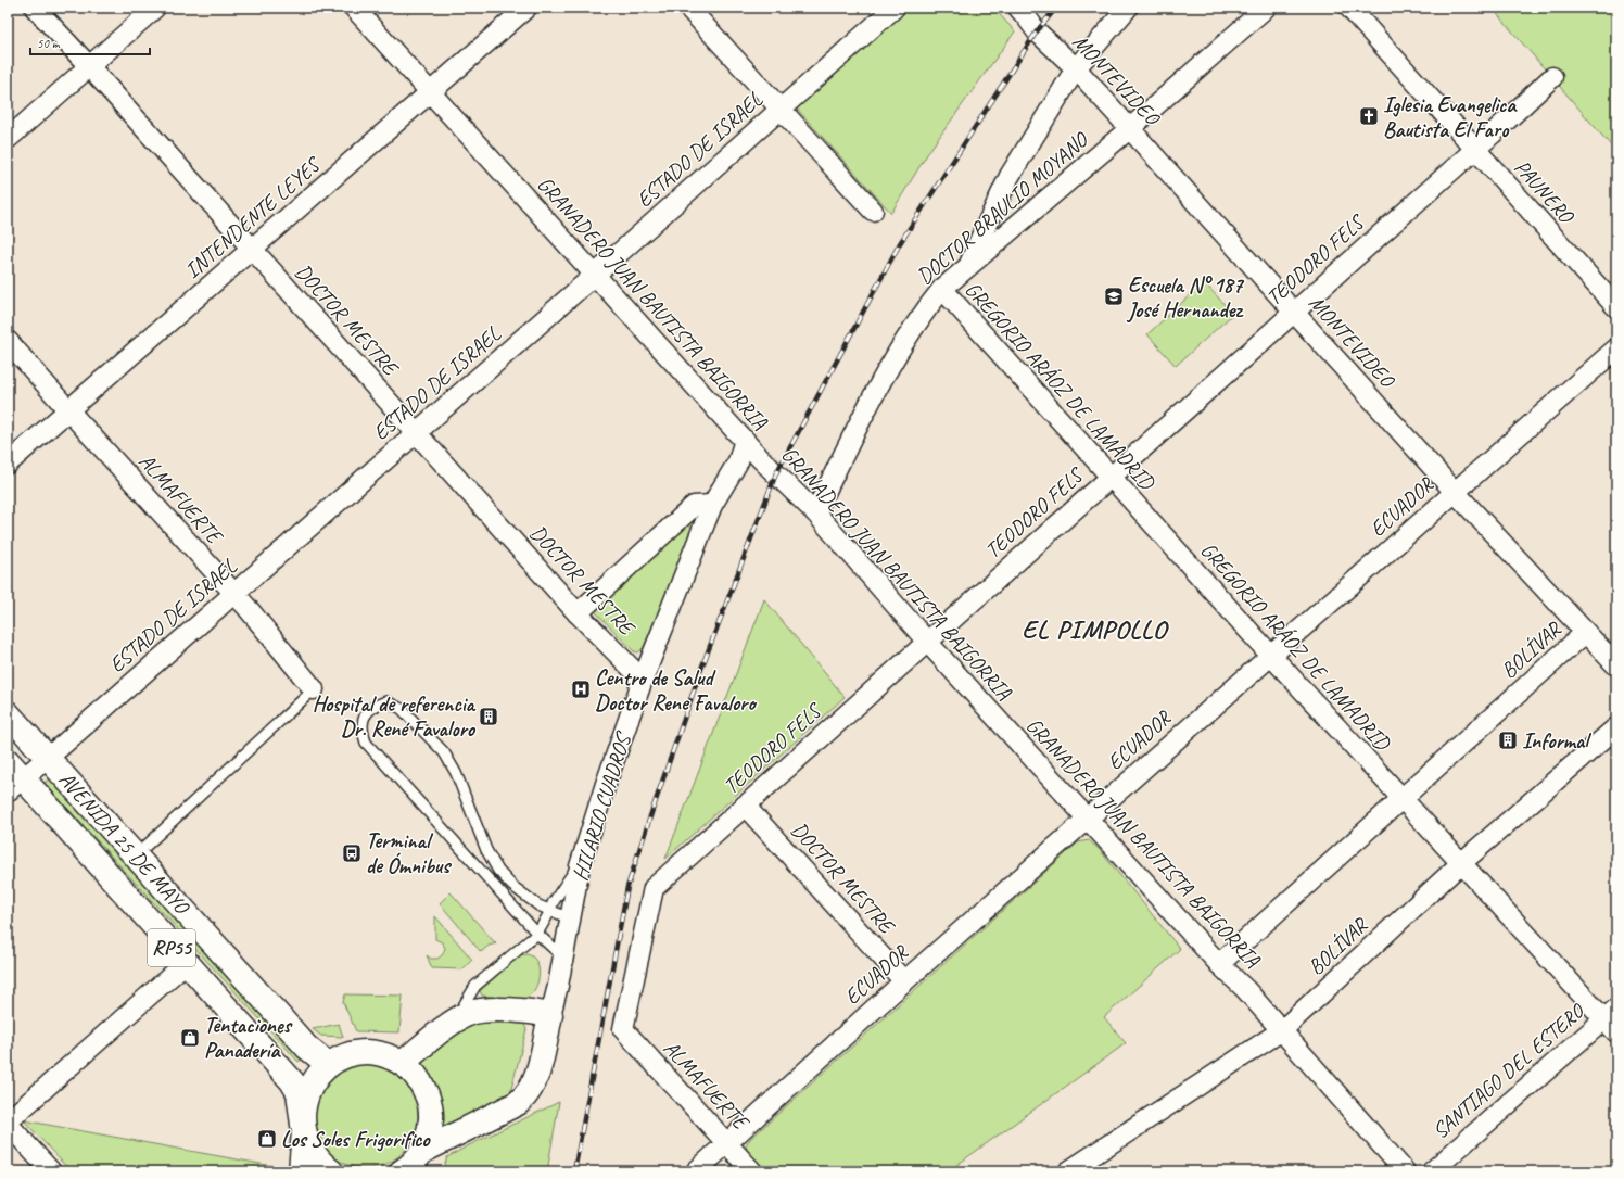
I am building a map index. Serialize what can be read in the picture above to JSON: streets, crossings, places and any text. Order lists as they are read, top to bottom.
{
  "streets": {
    "main road": ["HILARIO CUADROS", "AVENIDA 25 DE MAYO", "RP55"],
    "street": [
      "MONTEVIDEO",
      "ESTADO DE ISRAEL",
      "PAUNERO",
      "DOCTOR BRAULIO MOYANO",
      "INTENDENTE LEYES",
      "TEODORO FELS",
      "GRANADERO JUAN BAUTISTA BAIGORRIA",
      "DOCTOR MESTRE",
      "GREGORIO ARÁOZ DE LAMADRID",
      "ALMAFUERTE",
      "ECUADOR",
      "BOLÍVAR",
      "SANTIAGO DEL ESTERO"
    ]
  },
  "crossings": [
    ["MONTEVIDEO", "DOCTOR BRAULIO MOYANO"],
    ["MONTEVIDEO", "TEODORO FELS"],
    ["MONTEVIDEO", "ECUADOR"],
    ["MONTEVIDEO", "BOLÍVAR"],
    ["ESTADO DE ISRAEL", "GRANADERO JUAN BAUTISTA BAIGORRIA"],
    ["ESTADO DE ISRAEL", "DOCTOR MESTRE"],
    ["ESTADO DE ISRAEL", "ALMAFUERTE"],
    ["ESTADO DE ISRAEL", "AVENIDA 25 DE MAYO"],
    ["PAUNERO", "TEODORO FELS"],
    ["DOCTOR BRAULIO MOYANO", "GRANADERO JUAN BAUTISTA BAIGORRIA"],
    ["DOCTOR BRAULIO MOYANO", "GREGORIO ARÁOZ DE LAMADRID"],
    ["INTENDENTE LEYES", "GRANADERO JUAN BAUTISTA BAIGORRIA"],
    ["INTENDENTE LEYES", "DOCTOR MESTRE"],
    ["INTENDENTE LEYES", "ALMAFUERTE"],
    ["TEODORO FELS", "GRANADERO JUAN BAUTISTA BAIGORRIA"],
    ["TEODORO FELS", "DOCTOR MESTRE"],
    ["TEODORO FELS", "GREGORIO ARÁOZ DE LAMADRID"],
    ["TEODORO FELS", "ALMAFUERTE"],
    ["GRANADERO JUAN BAUTISTA BAIGORRIA", "ECUADOR"],
    ["GRANADERO JUAN BAUTISTA BAIGORRIA", "BOLÍVAR"],
    ["GRANADERO JUAN BAUTISTA BAIGORRIA", "HILARIO CUADROS"],
    ["DOCTOR MESTRE", "ECUADOR"],
    ["DOCTOR MESTRE", "HILARIO CUADROS"],
    ["GREGORIO ARÁOZ DE LAMADRID", "ECUADOR"],
    ["GREGORIO ARÁOZ DE LAMADRID", "BOLÍVAR"],
    ["GREGORIO ARÁOZ DE LAMADRID", "SANTIAGO DEL ESTERO"],
    ["ALMAFUERTE", "ECUADOR"],
    ["HILARIO CUADROS", "AVENIDA 25 DE MAYO"]
  ],
  "districts": ["EL PIMPOLLO"],
  "places": {
    "church": ["Iglesia Evangelica Bautista El Faro"],
    "school or university": ["Escuela N° 187 José Hernandez"],
    "hospital": ["Centro de Salud Doctor Rene Favaloro"],
    "building": ["Hospital de referencia Dr. René Favaloro", "Informal"],
    "bus stop": ["Terminal de Ómnibus"],
    "shop": ["Tentaciones Panadería", "Los Soles Frigorifico"]
  },
  "scale_bar": "50 m"
}
